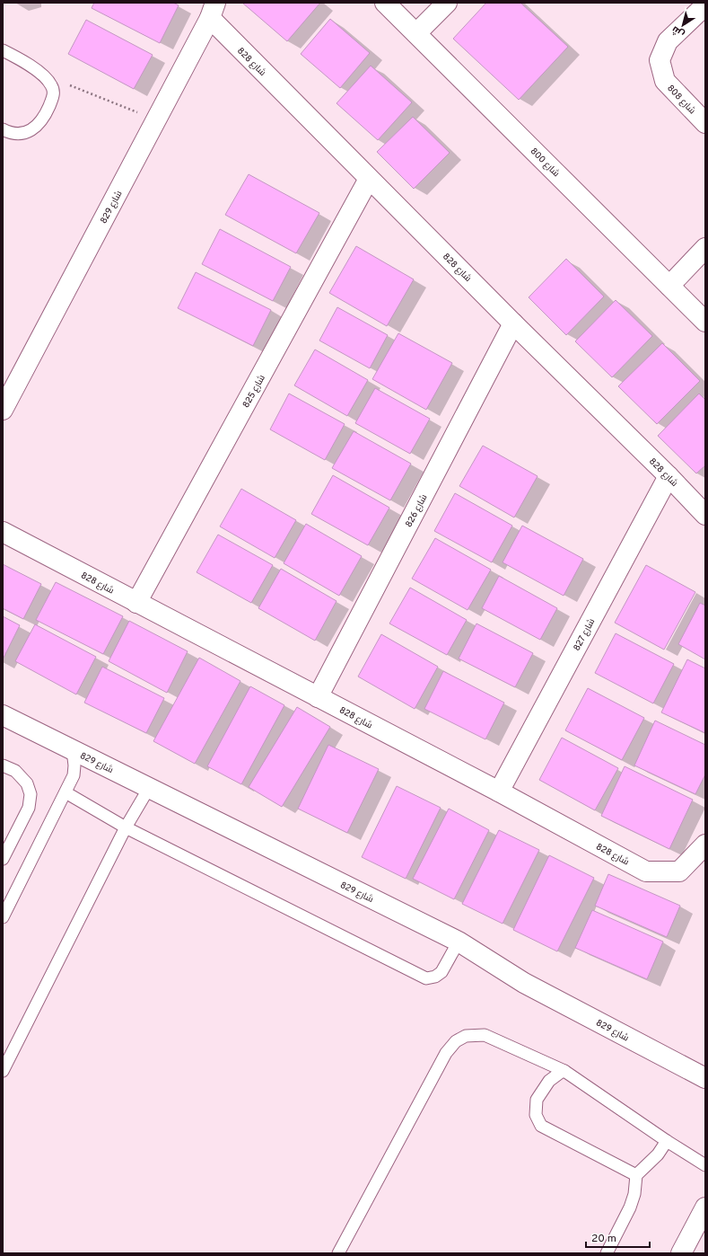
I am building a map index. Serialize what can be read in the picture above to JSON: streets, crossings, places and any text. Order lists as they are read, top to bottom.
{
  "streets": {
    "street": [
      "شارع 828",
      "شارع 808",
      "شارع 800",
      "شارع 829",
      "شارع 825",
      "شارع 826",
      "شارع 827"
    ]
  },
  "crossings": [
    ["شارع 828", "شارع 829"],
    ["شارع 828", "شارع 825"],
    ["شارع 828", "شارع 826"],
    ["شارع 828", "شارع 827"]
  ],
  "scale_bar": "20 m",
  "north": "bottom left"
}
